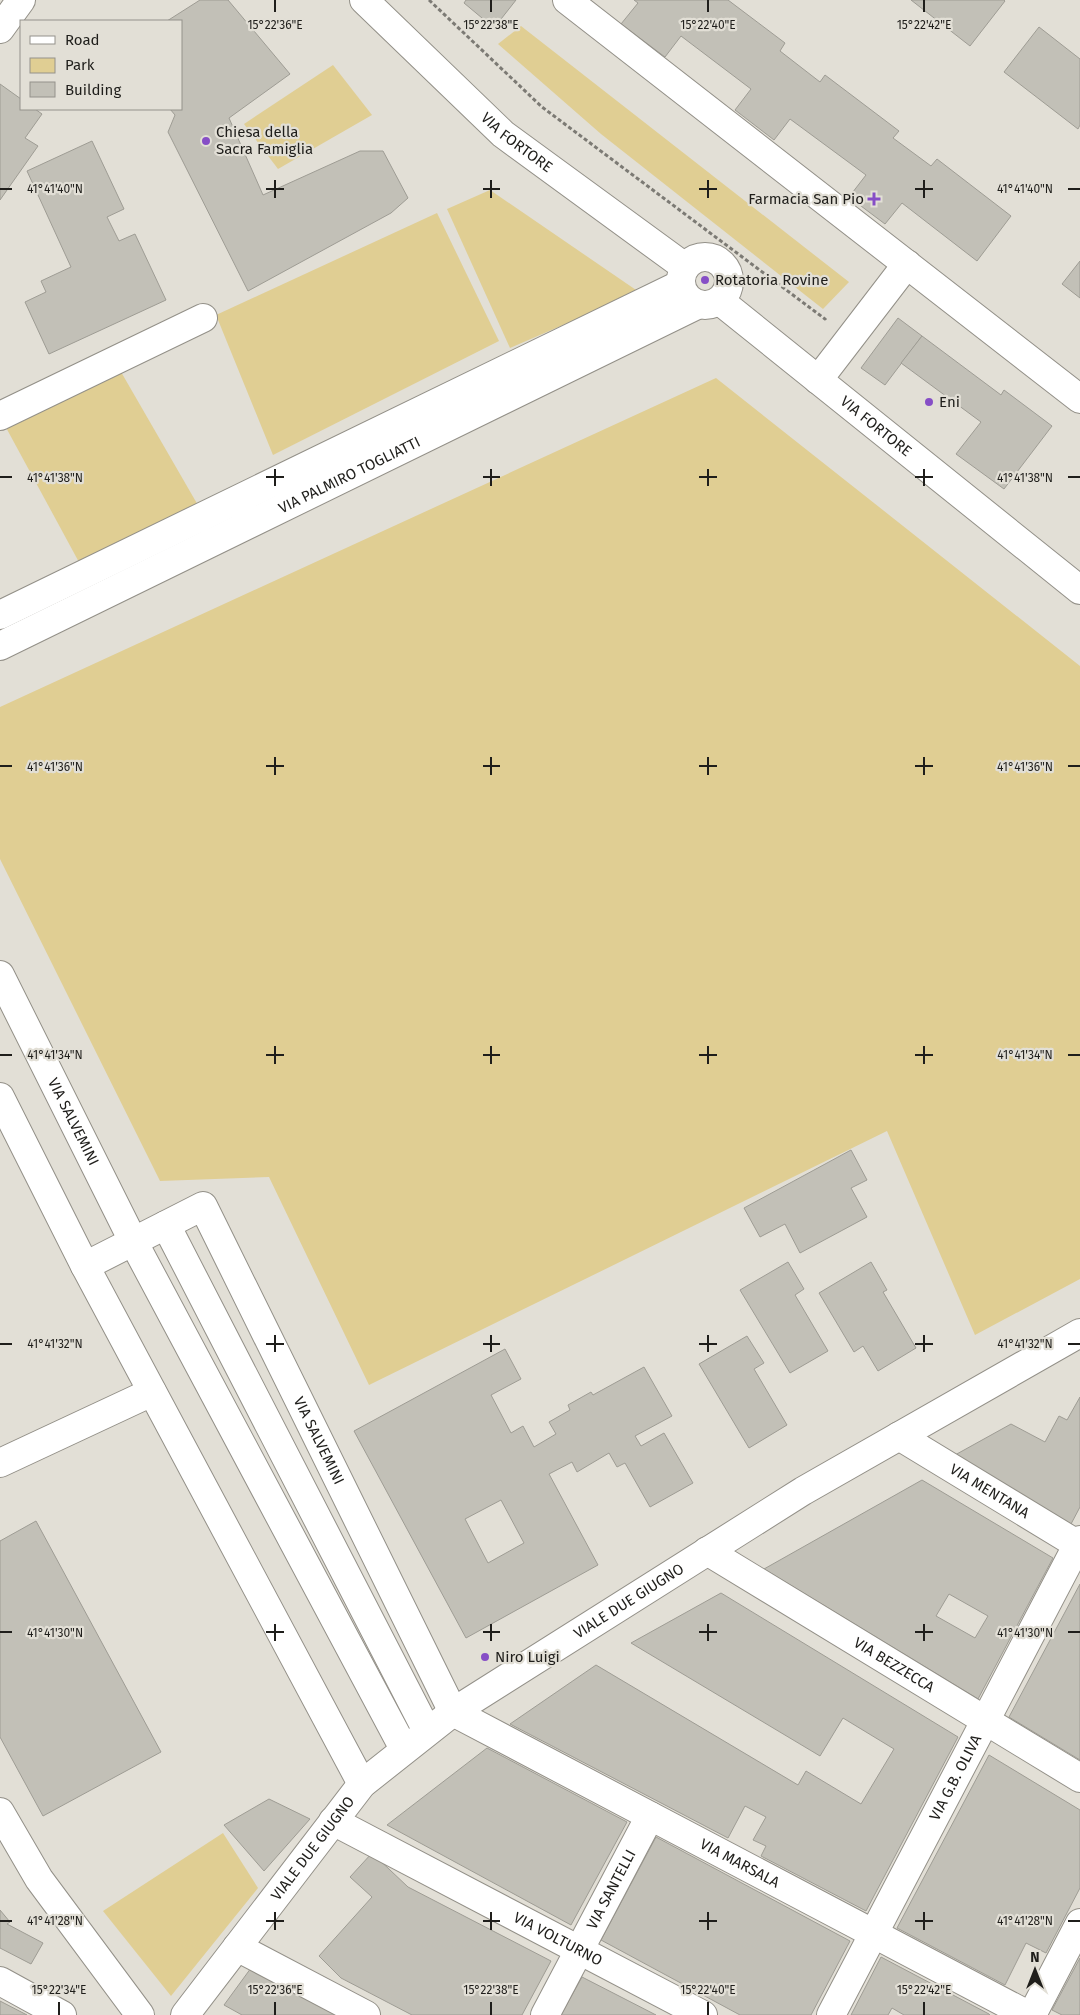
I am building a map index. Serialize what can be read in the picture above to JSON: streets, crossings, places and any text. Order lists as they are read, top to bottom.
{
  "streets": {
    "street": [
      "VIA FORTORE",
      "VIA PALMIRO TOGLIATTI",
      "VIA SALVEMINI",
      "VIA MENTANA",
      "VIALE DUE GIUGNO",
      "VIA BEZZECCA",
      "VIA G.B. OLIVA",
      "VIA MARSALA",
      "VIA SANTELLI",
      "VIA VOLTURNO"
    ]
  },
  "crossings": [
    ["VIA FORTORE", "VIA PALMIRO TOGLIATTI"],
    ["VIA SALVEMINI", "VIALE DUE GIUGNO"],
    ["VIA SALVEMINI", "VIA MARSALA"],
    ["VIA MENTANA", "VIALE DUE GIUGNO"],
    ["VIA MENTANA", "VIA G.B. OLIVA"],
    ["VIALE DUE GIUGNO", "VIA BEZZECCA"],
    ["VIALE DUE GIUGNO", "VIA MARSALA"],
    ["VIALE DUE GIUGNO", "VIA VOLTURNO"],
    ["VIA BEZZECCA", "VIA G.B. OLIVA"],
    ["VIA G.B. OLIVA", "VIA MARSALA"],
    ["VIA MARSALA", "VIA SANTELLI"],
    ["VIA SANTELLI", "VIA VOLTURNO"]
  ],
  "places": {
    "other": [
      "Chiesa della Sacra Famiglia",
      "Rotatoria Rovine",
      "Eni",
      "Niro Luigi"
    ],
    "health": ["Farmacia San Pio"]
  },
  "legend": ["Road", "Park", "Building"],
  "north": "top",
  "coordinates": [
    "15°22'36\"E",
    "15°22'38\"E",
    "15°22'40\"E",
    "15°22'42\"E",
    "41°41'40\"N",
    "41°41'38\"N",
    "41°41'36\"N",
    "41°41'34\"N",
    "41°41'32\"N",
    "41°41'30\"N",
    "41°41'28\"N",
    "15°22'34\"E"
  ]
}
